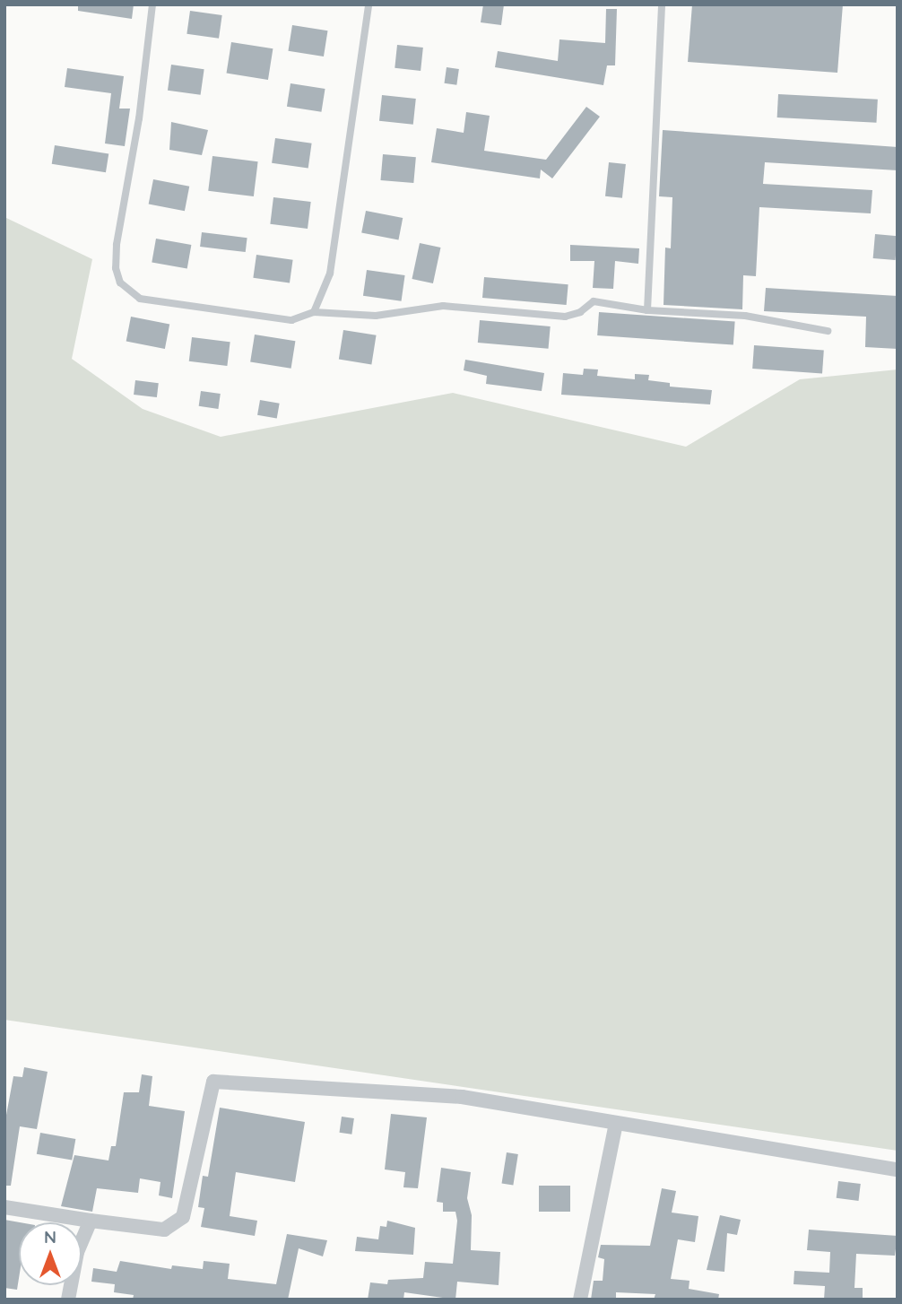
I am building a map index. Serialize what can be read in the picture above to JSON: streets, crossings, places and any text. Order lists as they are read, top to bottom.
{
  "north": "top"
}
